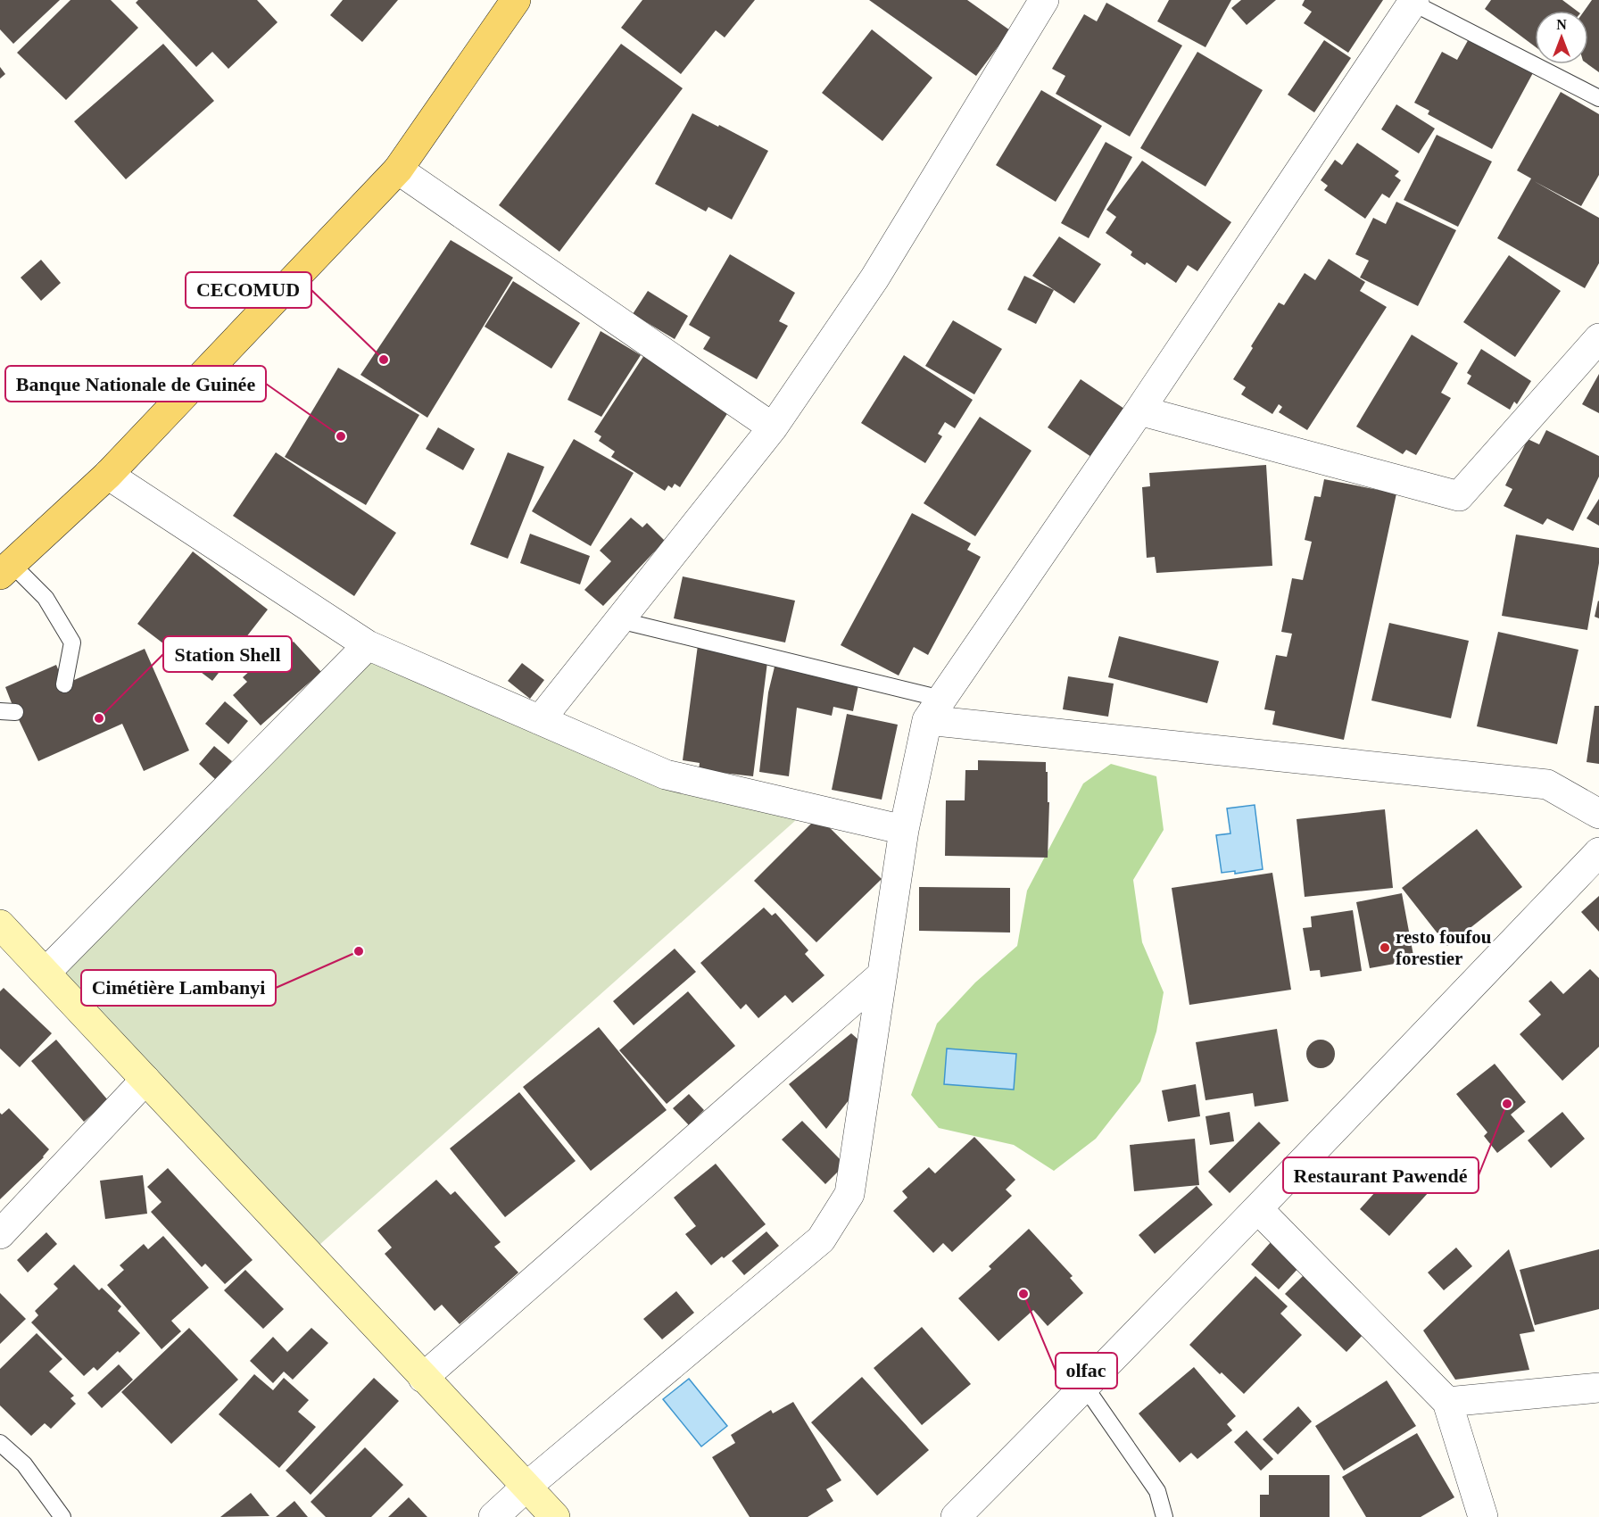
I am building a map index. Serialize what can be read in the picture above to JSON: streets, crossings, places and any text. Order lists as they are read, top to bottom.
{
  "places": [
    "CECOMUD",
    "Banque Nationale de Guinée",
    "Station Shell",
    "resto foufou forestier",
    "Cimétière Lambanyi",
    "Restaurant Pawendé",
    "olfac"
  ],
  "north": "top"
}
